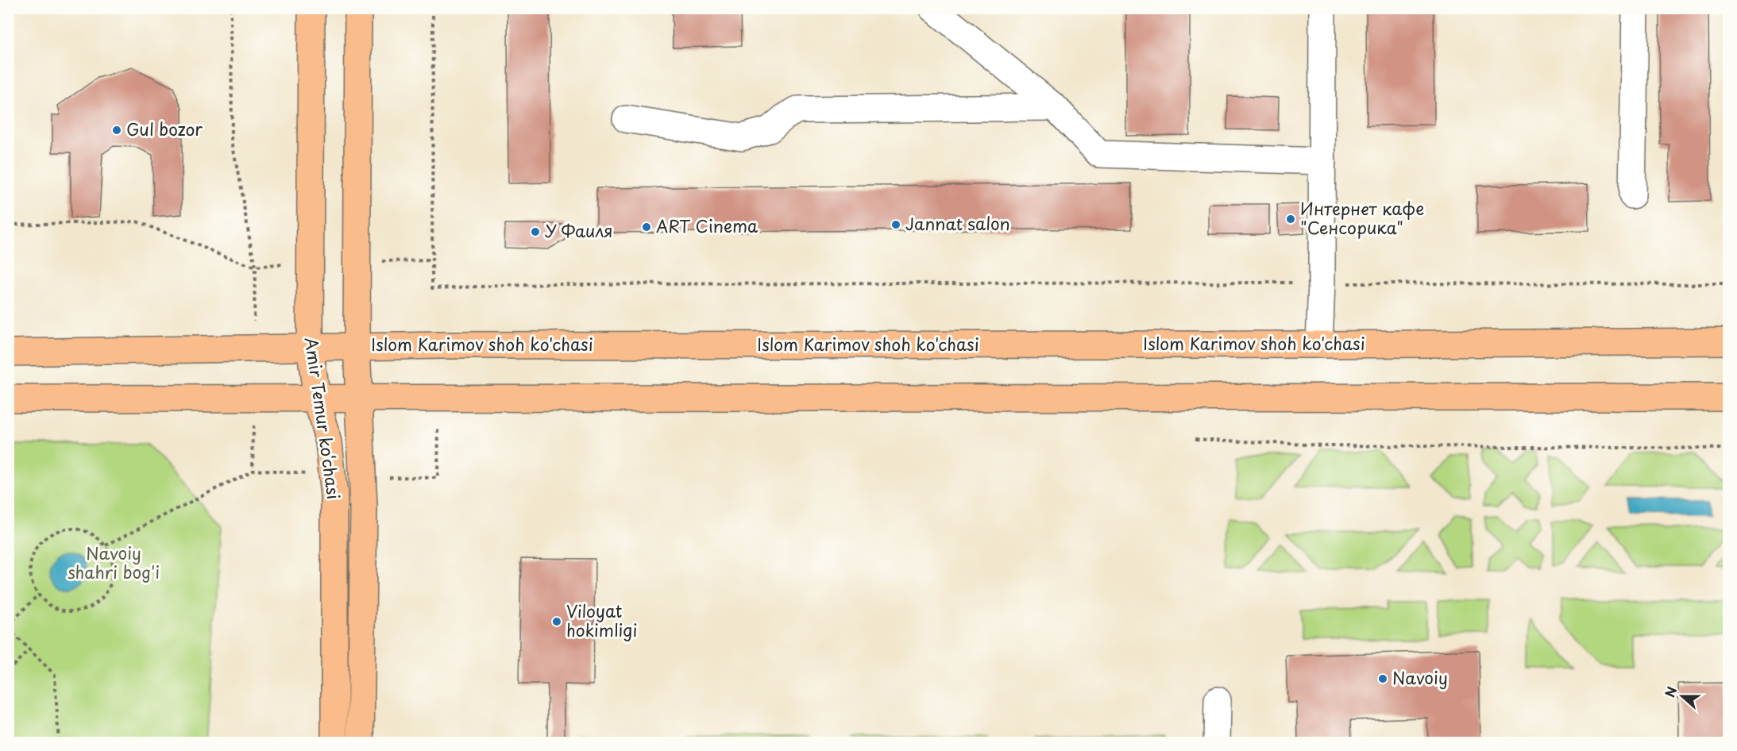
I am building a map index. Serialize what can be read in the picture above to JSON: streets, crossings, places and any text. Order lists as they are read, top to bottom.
{
  "streets": {
    "main road": ["Islom Karimov shoh ko'chasi", "Amir Temur ko‘chasi"]
  },
  "crossings": [
    ["Islom Karimov shoh ko'chasi", "Amir Temur ko‘chasi"]
  ],
  "parks": ["Navoiy shahri bog'i"],
  "places": [
    "Gul bozor",
    "Интернет кафе \"Сенсорика\"",
    "Jannat salon",
    "ART Cinema",
    "У Фаиля",
    "Viloyat hokimligi",
    "Navoiy"
  ],
  "north": "left"
}
